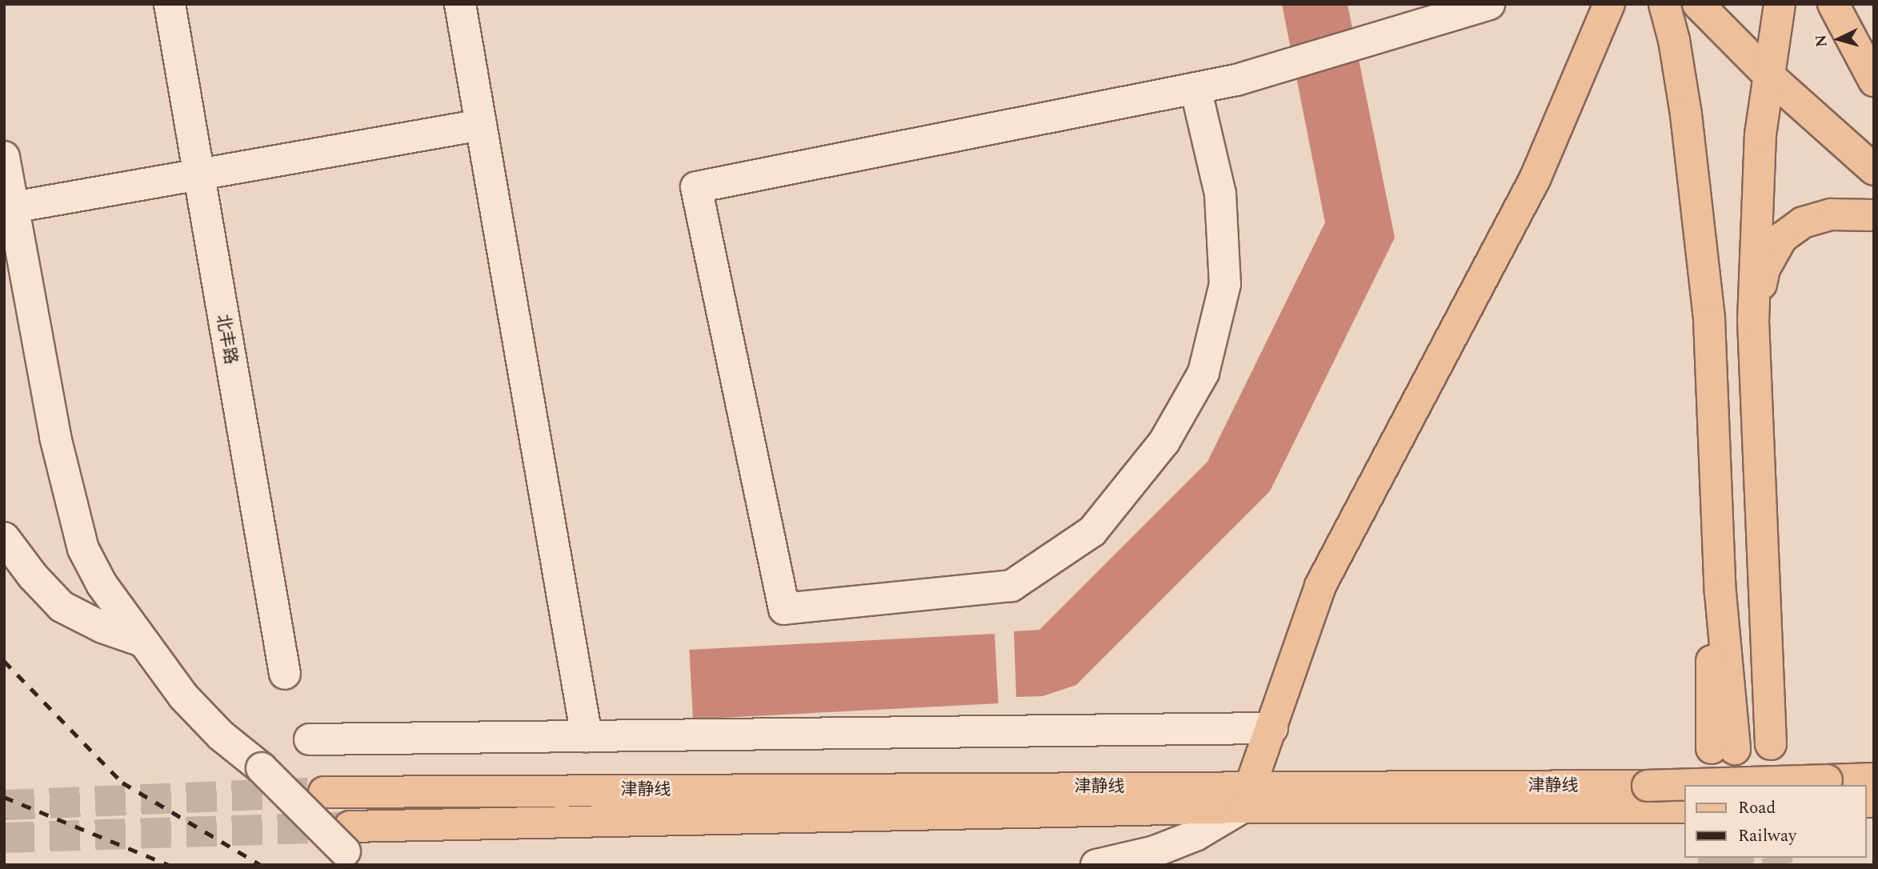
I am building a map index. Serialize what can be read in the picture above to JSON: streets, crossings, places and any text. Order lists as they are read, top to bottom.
{
  "streets": {
    "main road": ["津静线"],
    "street": ["北丰路"]
  },
  "legend": ["Road", "Railway"],
  "north": "left"
}
